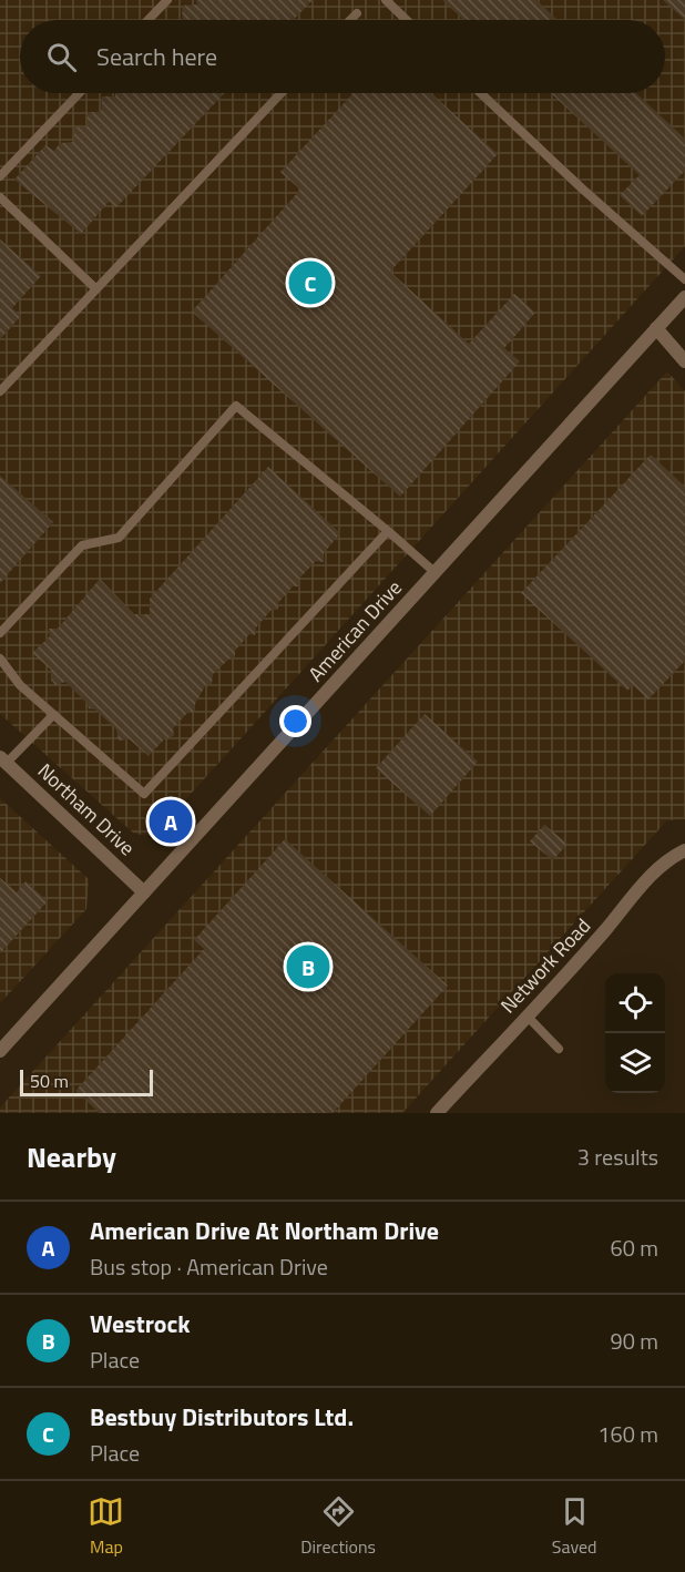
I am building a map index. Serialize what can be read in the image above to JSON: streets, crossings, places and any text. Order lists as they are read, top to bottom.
{
  "streets": {
    "street": ["American Drive", "Northam Drive", "Network Road"]
  },
  "crossings": [
    ["American Drive", "Northam Drive"]
  ],
  "scale_bar": "50 m",
  "page": {
    "search": "Search here",
    "pins": ["C", "A", "B"],
    "scale": "50 m",
    "heading": ["Nearby", "3 results"],
    "list": [
      {
        "mark": "A",
        "name": "American Drive At Northam Drive",
        "note": "Bus stop · American Drive",
        "value": "60 m"
      },
      {
        "mark": "B",
        "name": "Westrock",
        "note": "Place",
        "value": "90 m"
      },
      {
        "mark": "C",
        "name": "Bestbuy Distributors Ltd.",
        "note": "Place",
        "value": "160 m"
      }
    ],
    "nav": ["Map", "Directions", "Saved"]
  }
}
